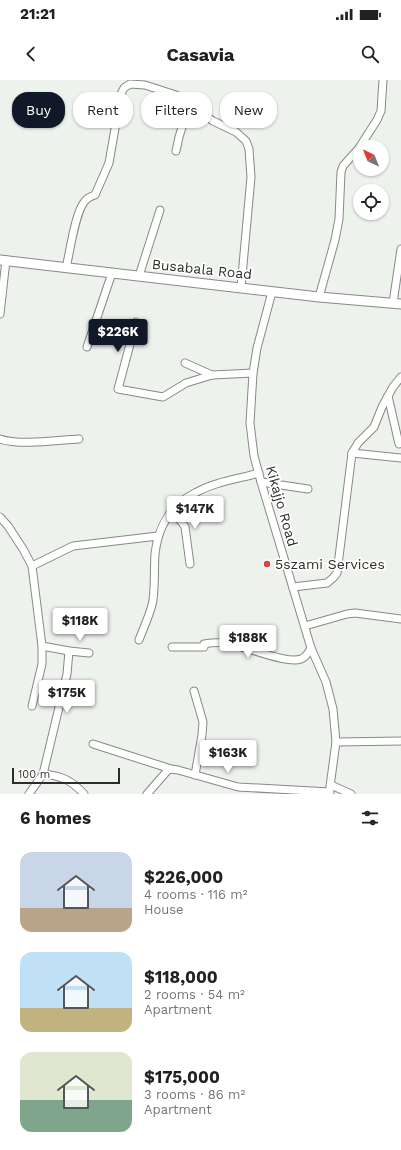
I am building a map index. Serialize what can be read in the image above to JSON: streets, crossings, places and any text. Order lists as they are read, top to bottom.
{
  "streets": {
    "street": ["Busabala Road", "Kikajjo Road"]
  },
  "crossings": [
    ["Busabala Road", "Kikajjo Road"]
  ],
  "places": ["5szami Services"],
  "scale_bar": "100 m",
  "north": "top left",
  "page": {
    "status": "21:21",
    "header": "Casavia",
    "chip": [
      "Buy",
      "Rent",
      "Filters",
      "New"
    ],
    "price": [
      "$226K",
      "$147K",
      "$118K",
      "$188K",
      "$175K",
      "$163K"
    ],
    "scale": "100 m",
    "heading": "6 homes",
    "list": [
      {
        "name": "$226,000",
        "note": "4 rooms · 116 m² · House"
      },
      {
        "name": "$118,000",
        "note": "2 rooms · 54 m² · Apartment"
      },
      {
        "name": "$175,000",
        "note": "3 rooms · 86 m² · Apartment"
      }
    ]
  }
}
